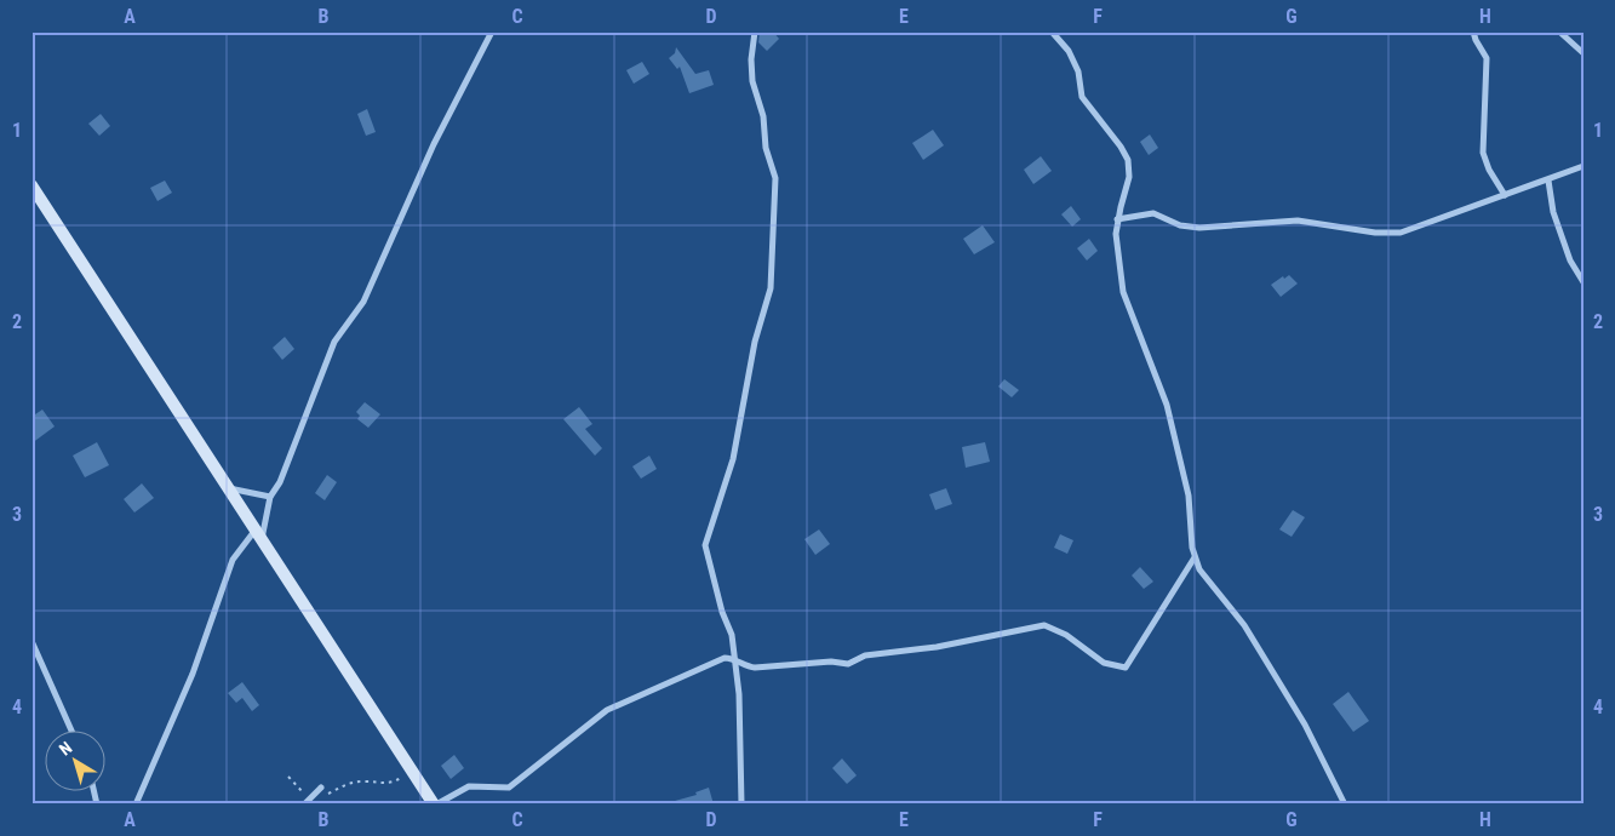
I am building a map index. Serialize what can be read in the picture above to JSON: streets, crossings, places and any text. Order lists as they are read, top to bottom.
{
  "north": "top left",
  "grid": {
    "columns": [
      "A",
      "B",
      "C",
      "D",
      "E",
      "F",
      "G",
      "H"
    ],
    "rows": [
      "1",
      "2",
      "3",
      "4"
    ]
  }
}
